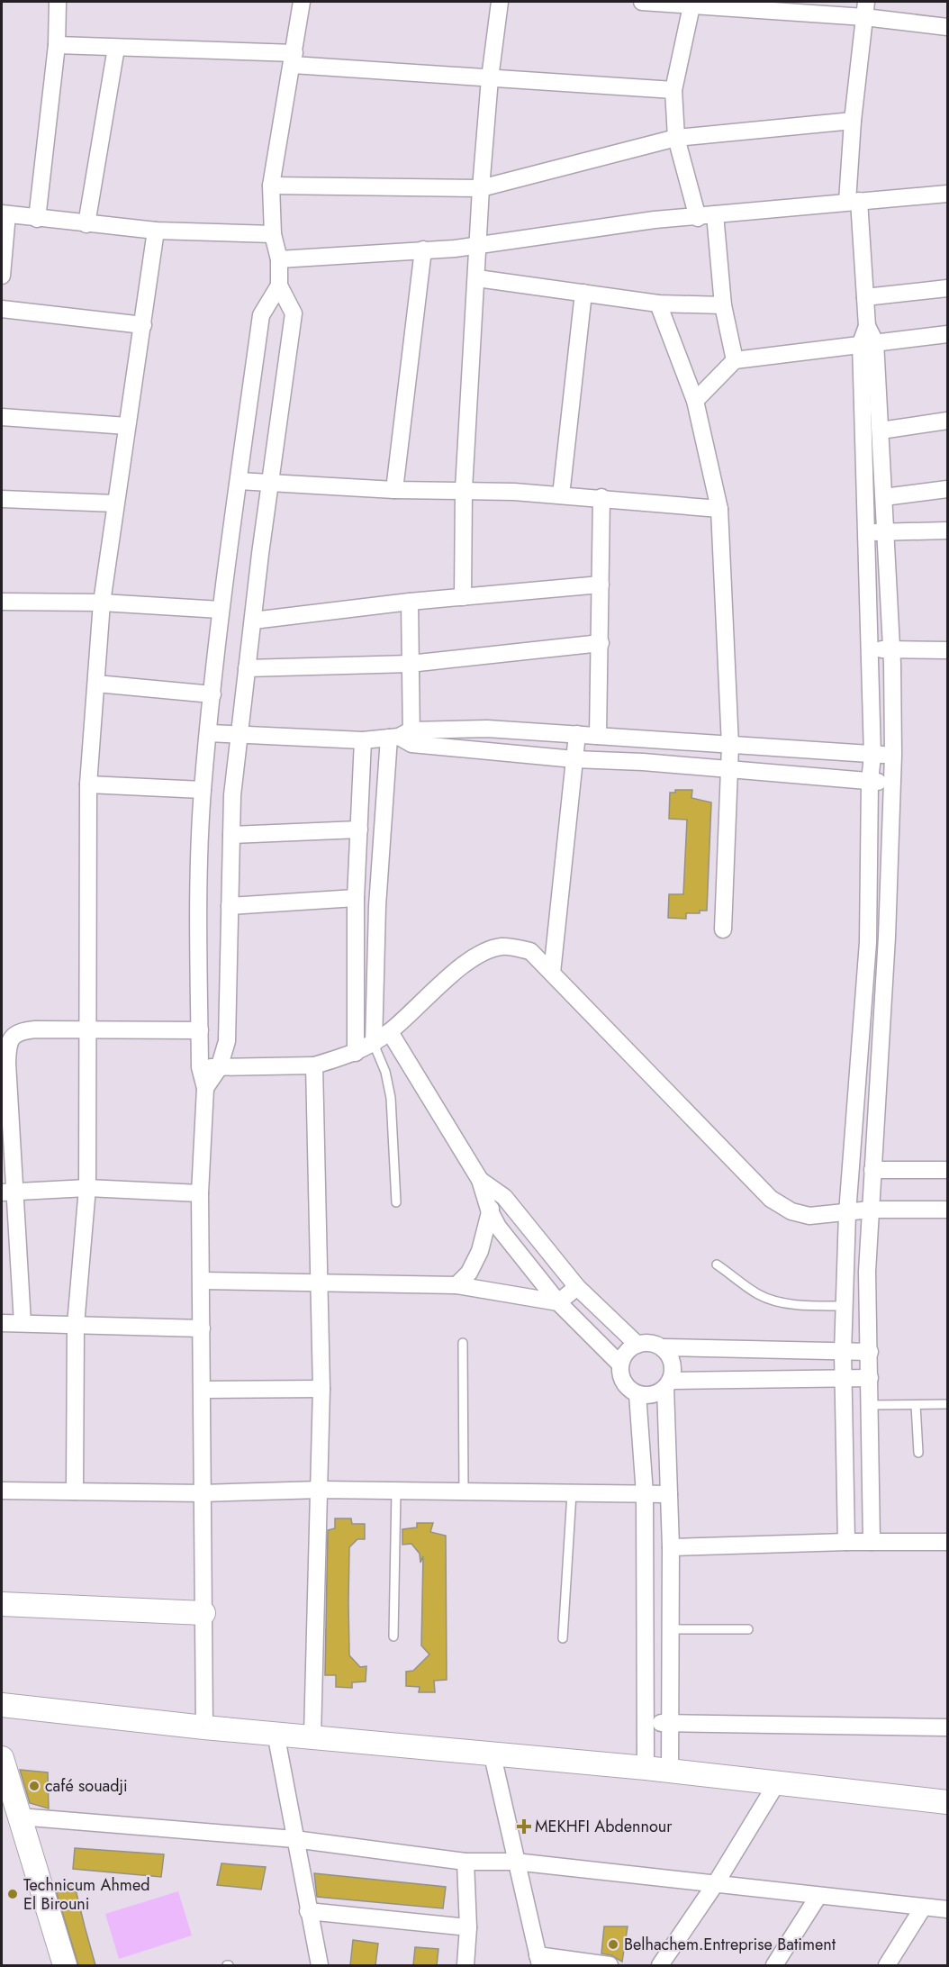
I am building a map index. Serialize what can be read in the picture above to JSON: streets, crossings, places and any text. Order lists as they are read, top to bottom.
{
  "places": {
    "other": ["café souadji", "Technicum Ahmed El Birouni", "Belhachem.Entreprise Batiment"],
    "health": ["MEKHFI Abdennour"]
  }
}
